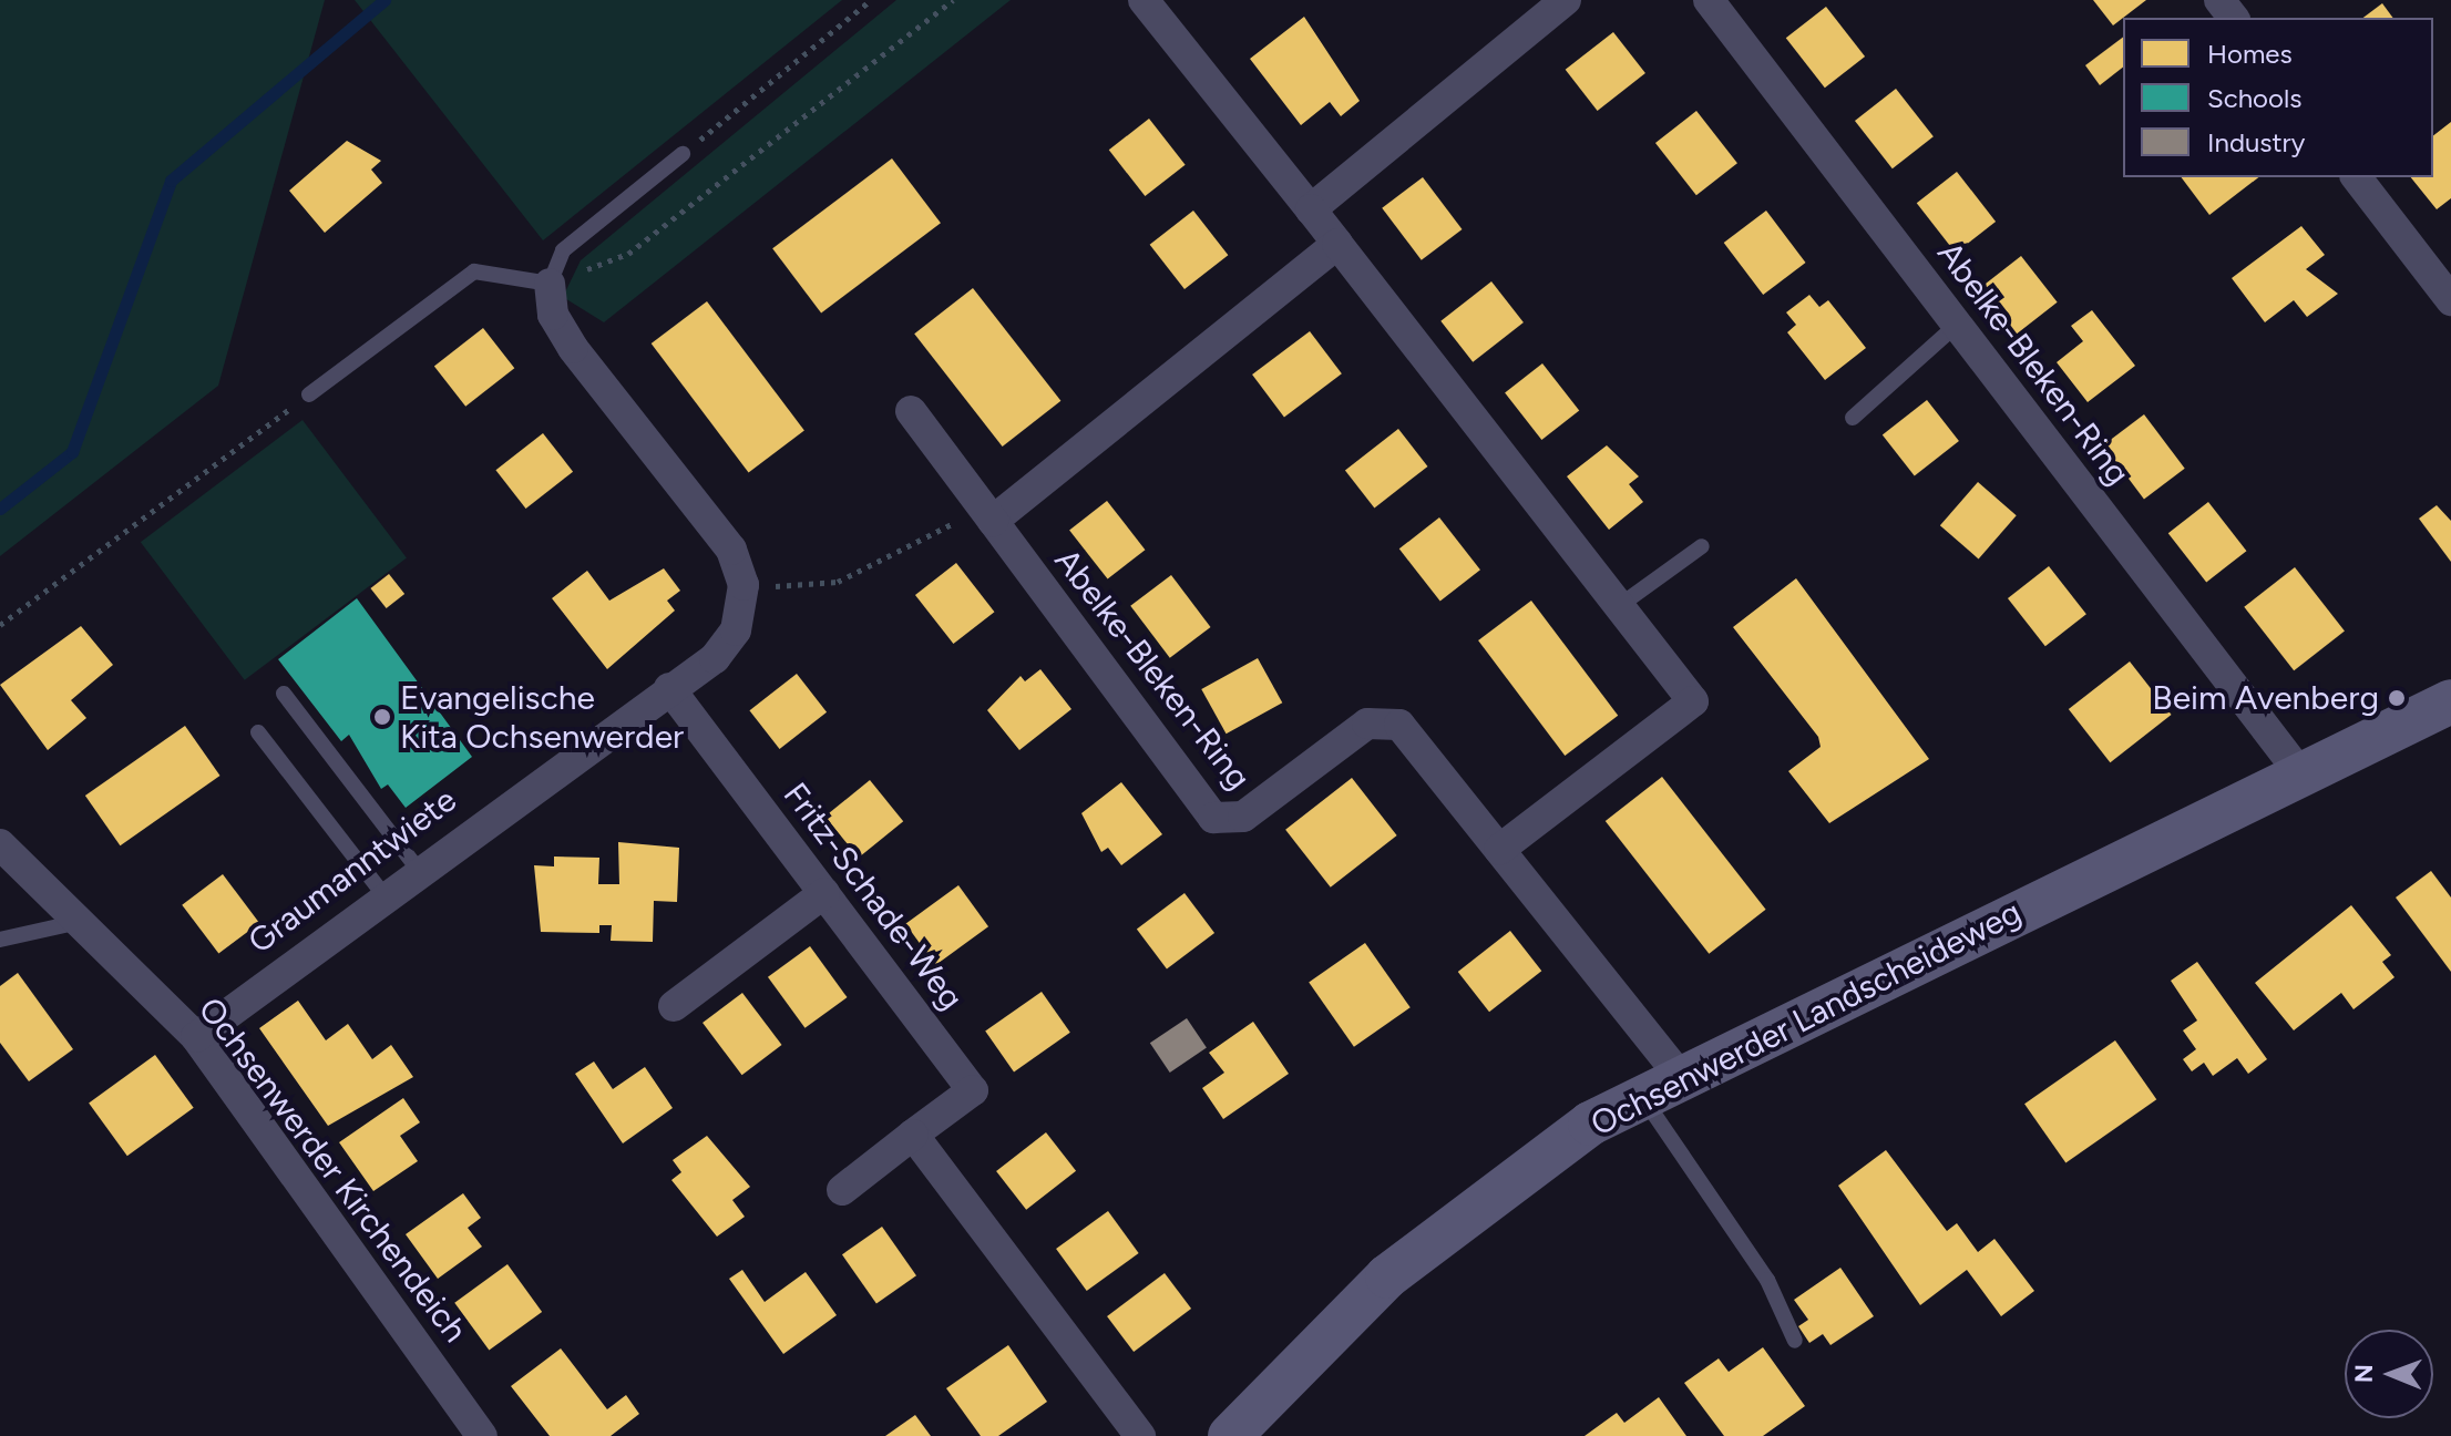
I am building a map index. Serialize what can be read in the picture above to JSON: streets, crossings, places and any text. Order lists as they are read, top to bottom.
{
  "streets": {
    "street": [
      "Abelke-Bleken-Ring",
      "Graumanntwiete",
      "Fritz-Schade-Weg",
      "Ochsenwerder Landscheideweg",
      "Ochsenwerder Kirchendeich"
    ]
  },
  "crossings": [
    ["Abelke-Bleken-Ring", "Ochsenwerder Landscheideweg"],
    ["Graumanntwiete", "Fritz-Schade-Weg"],
    ["Graumanntwiete", "Ochsenwerder Kirchendeich"]
  ],
  "places": ["Beim Avenberg", "Evangelische Kita Ochsenwerder"],
  "legend": ["Homes", "Schools", "Industry"],
  "north": "left"
}
